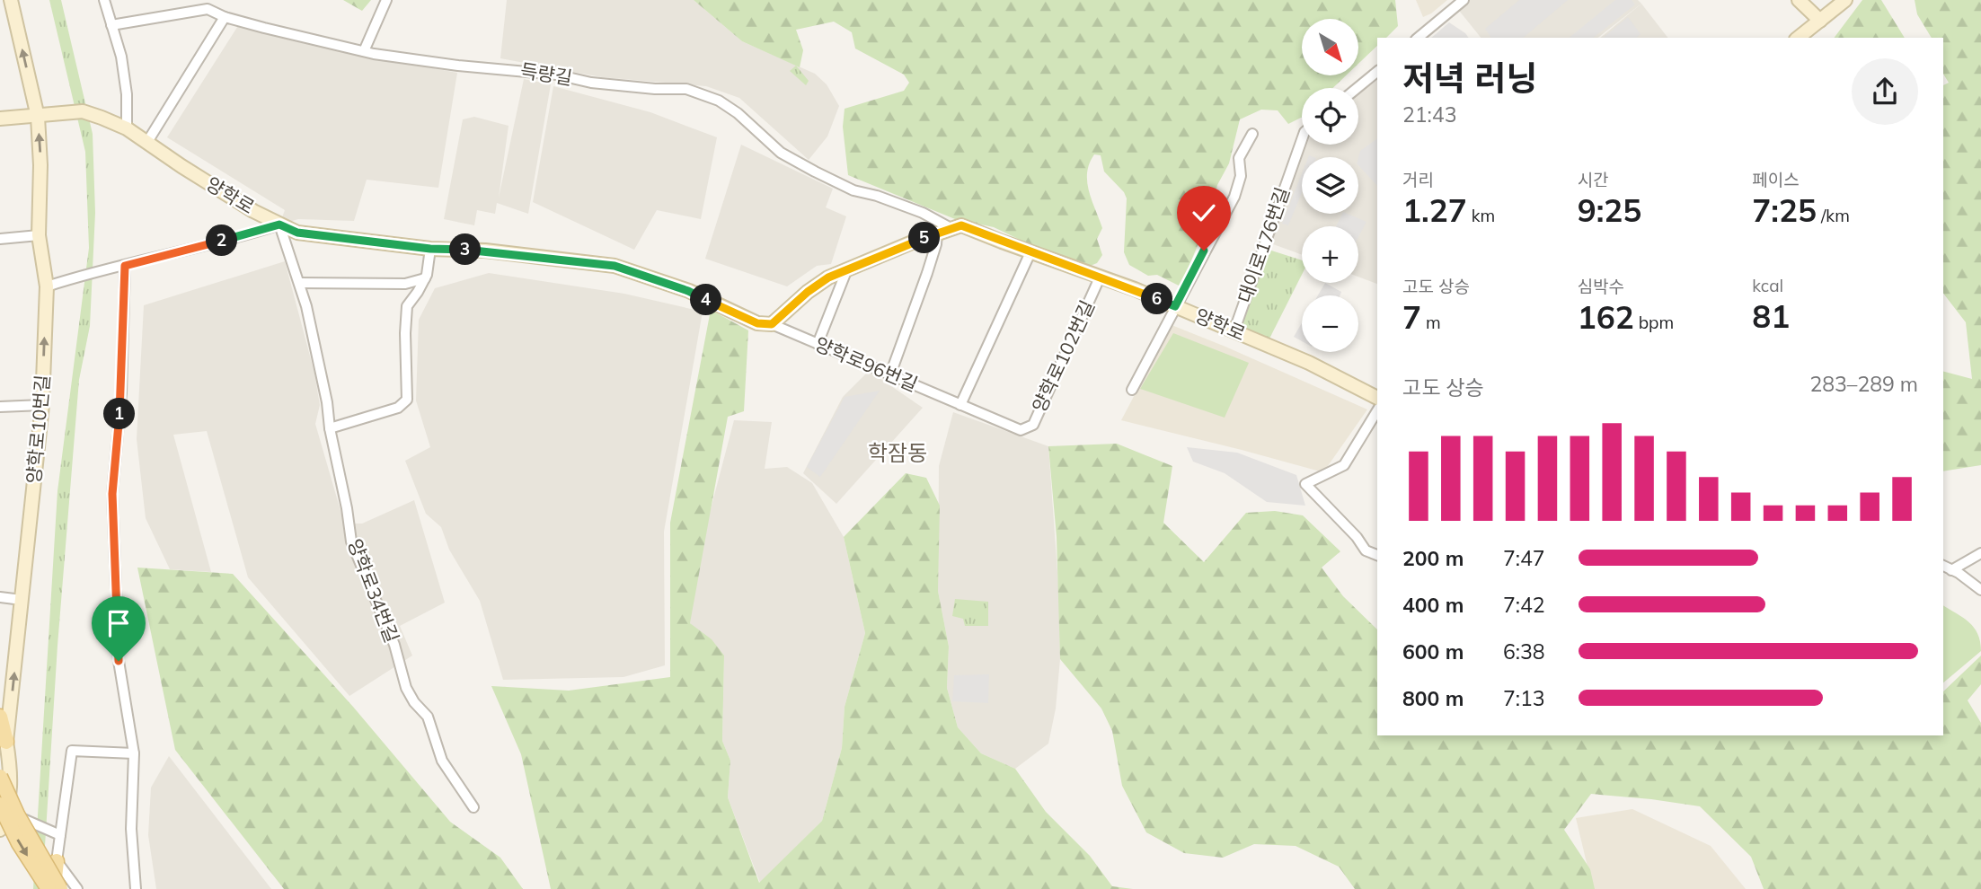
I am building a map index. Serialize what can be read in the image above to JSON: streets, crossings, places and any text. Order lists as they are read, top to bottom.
{
  "streets": {
    "street": [
      "득량길",
      "양학로",
      "대이로176번길",
      "양학로102번길",
      "양학로96번길",
      "양학로10번길",
      "양학로34번길"
    ]
  },
  "crossings": [
    ["득량길", "양학로"],
    ["양학로", "대이로176번길"],
    ["양학로", "양학로102번길"],
    ["양학로", "양학로96번길"],
    ["양학로", "양학로10번길"],
    ["양학로", "양학로34번길"],
    ["양학로102번길", "양학로96번길"]
  ],
  "districts": ["학잠동"],
  "north": "bottom right",
  "page": {
    "map_buttons": ["+", "−"],
    "heading": ["저녁 러닝", "21:43"],
    "stats": [
      ["거리", "1.27 km"],
      ["시간", "9:25"],
      ["페이스", "7:25 /km"],
      ["고도 상승", "7 m"],
      ["심박수", "162 bpm"],
      ["kcal", "81"]
    ],
    "pins": [
      "5",
      "2",
      "3",
      "6",
      "4",
      "1"
    ],
    "chart": ["고도 상승", "283–289 m"],
    "list": [
      {
        "name": "200 m",
        "note": "7:47"
      },
      {
        "name": "400 m",
        "note": "7:42"
      },
      {
        "name": "600 m",
        "note": "6:38"
      },
      {
        "name": "800 m",
        "note": "7:13"
      }
    ]
  }
}
